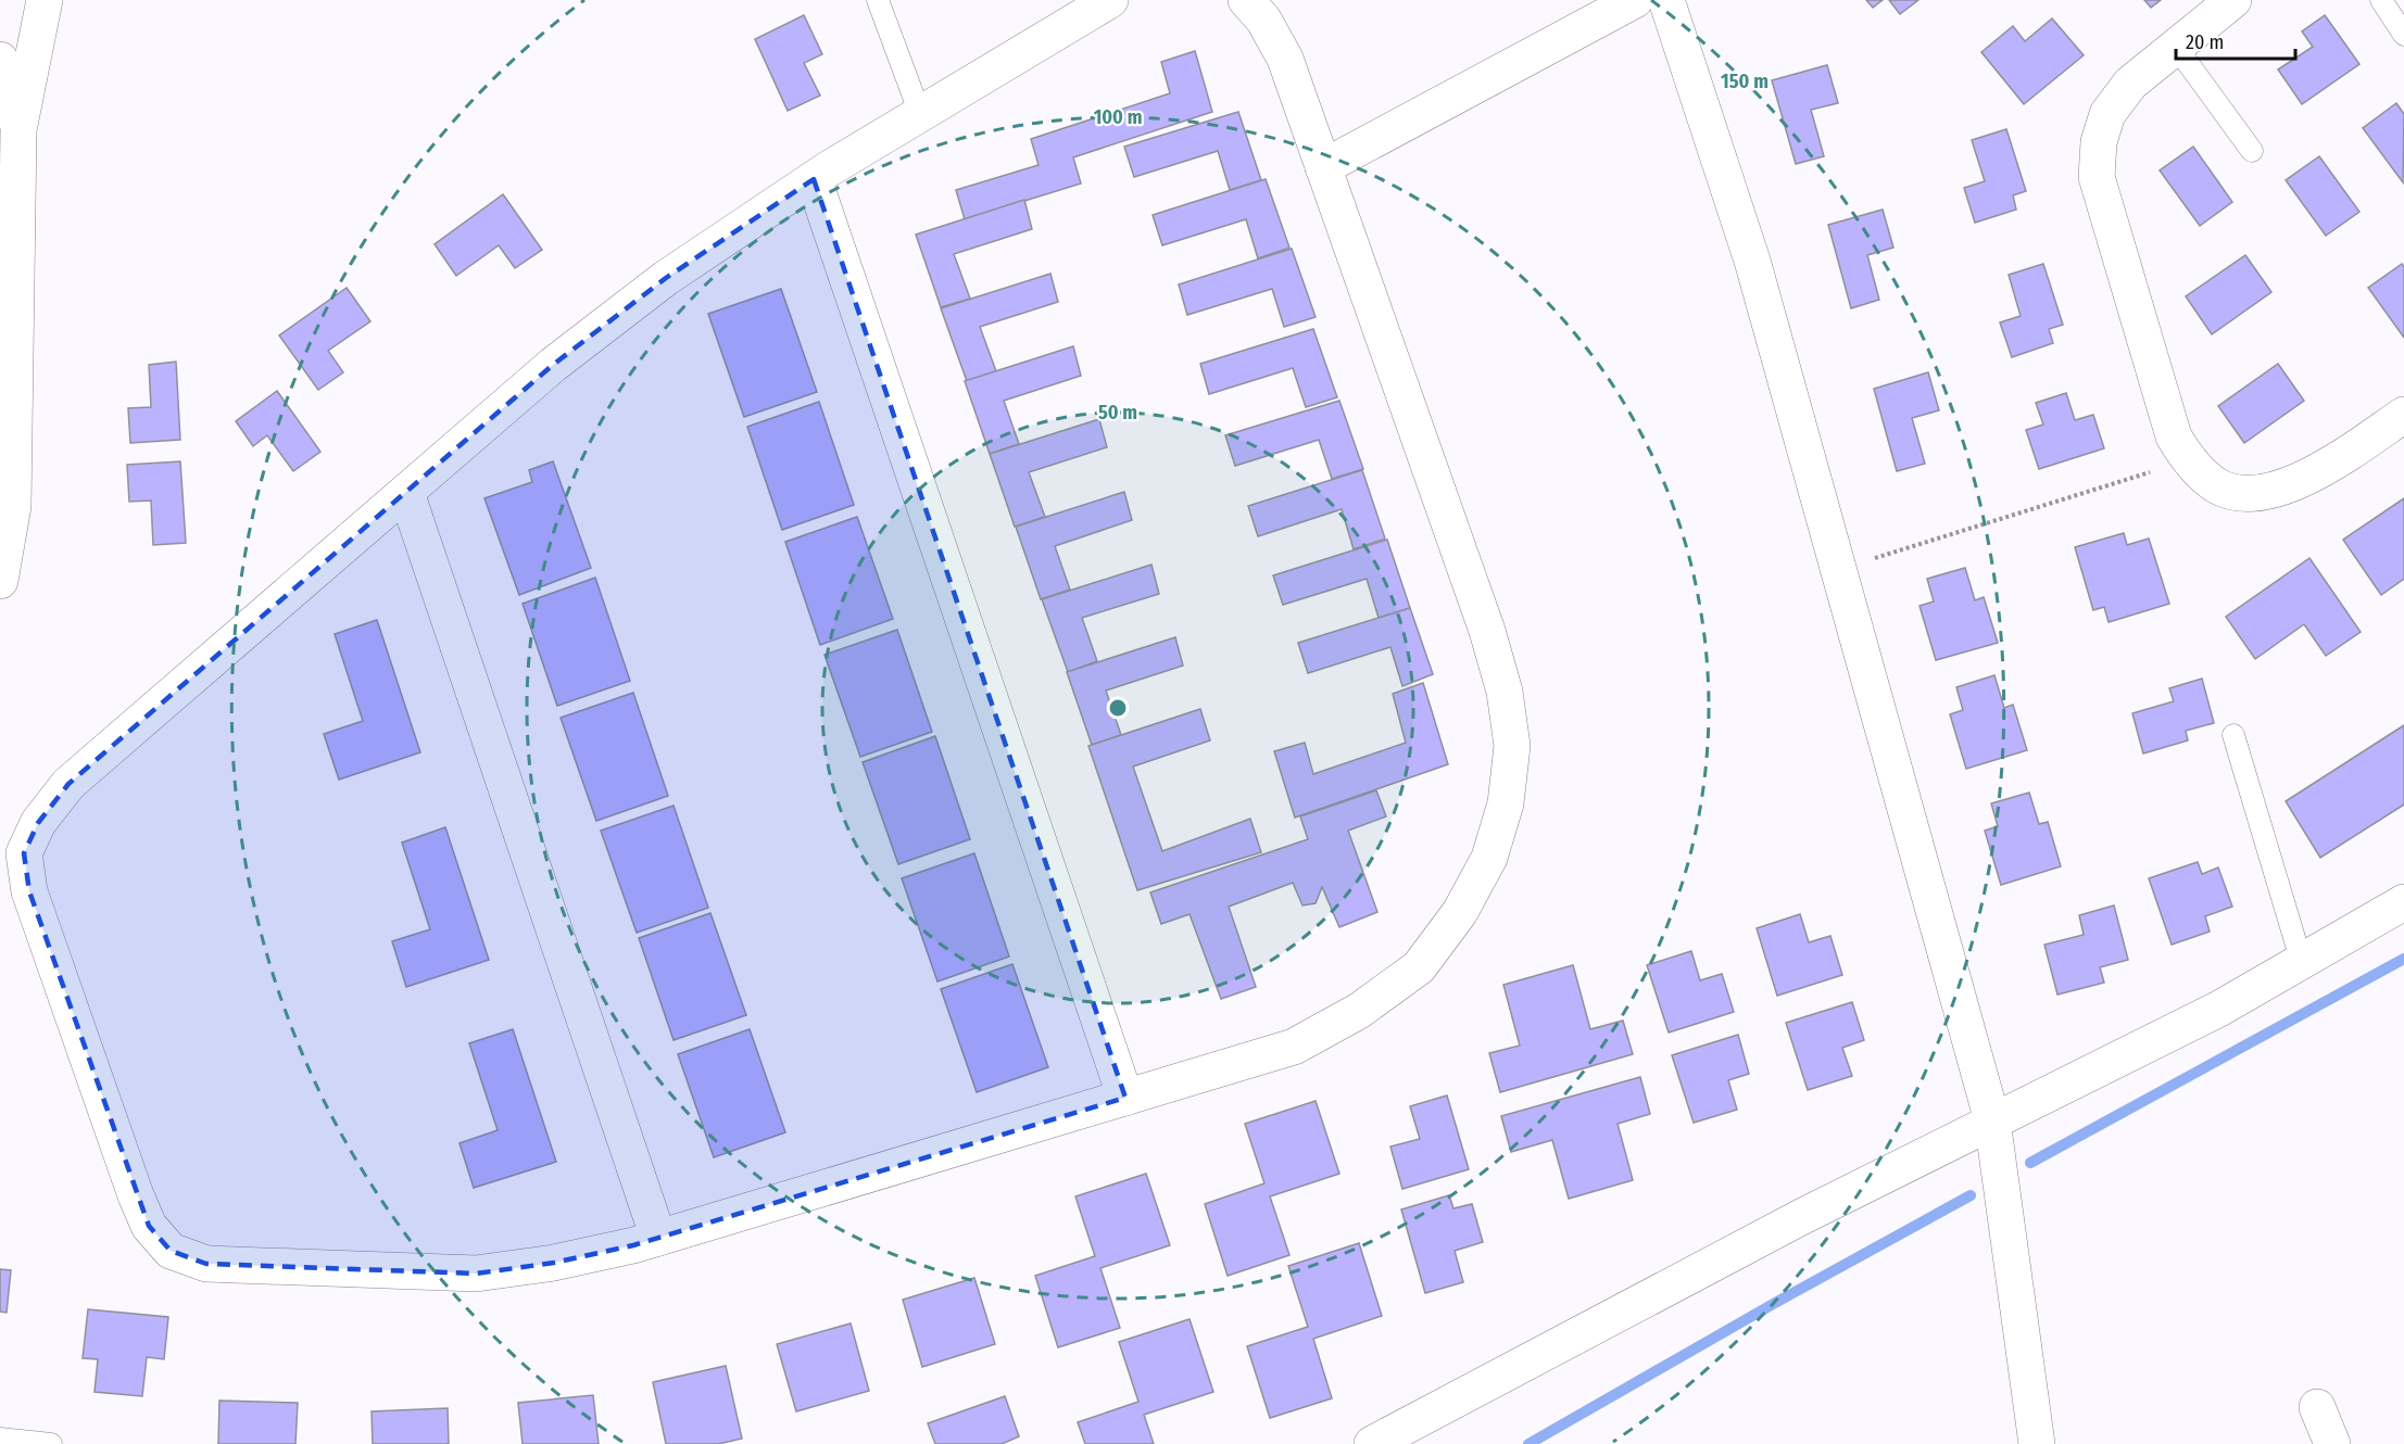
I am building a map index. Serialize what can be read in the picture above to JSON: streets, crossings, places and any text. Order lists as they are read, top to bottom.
{
  "scale_bar": "20 m",
  "rings": ["150 m", "100 m", "50 m"]
}
